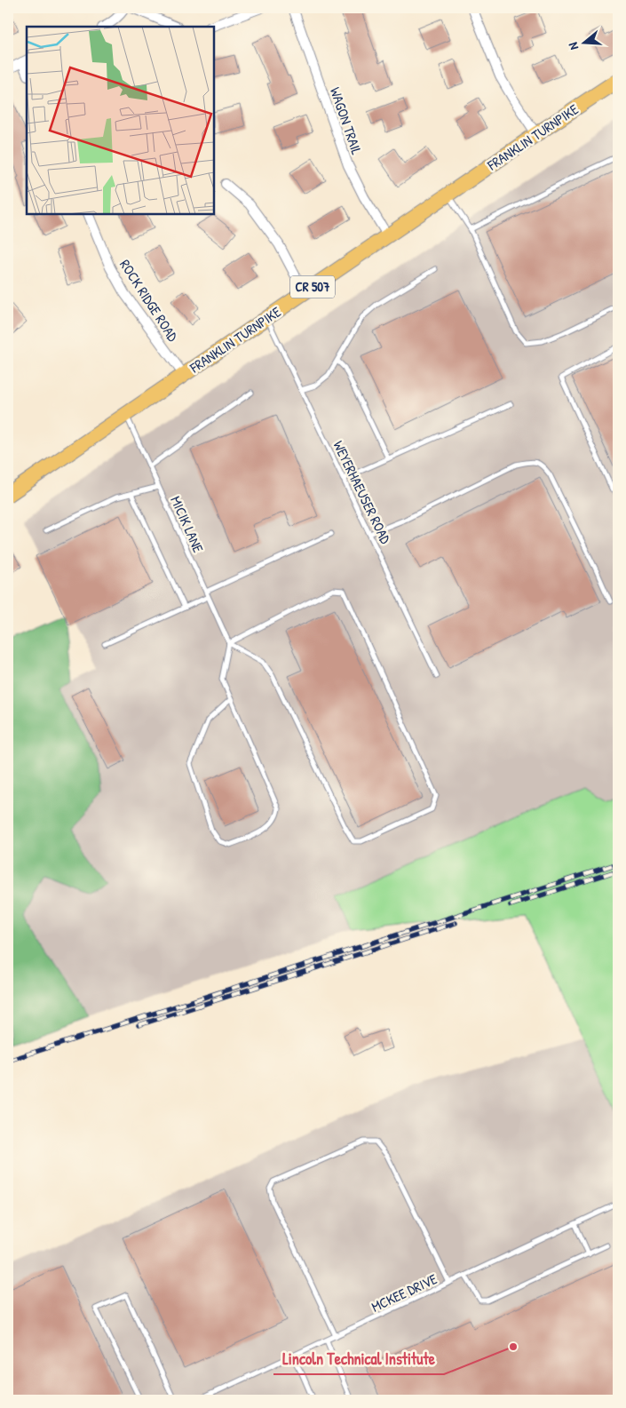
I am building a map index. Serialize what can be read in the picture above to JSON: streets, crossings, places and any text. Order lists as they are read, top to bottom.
{
  "streets": {
    "main road": ["FRANKLIN TURNPIKE", "CR 507"],
    "street": ["WAGON TRAIL", "ROCK RIDGE ROAD"],
    "lane": ["WEYERHAEUSER ROAD", "MICIK LANE", "MCKEE DRIVE"]
  },
  "crossings": [
    ["WAGON TRAIL", "FRANKLIN TURNPIKE"],
    ["FRANKLIN TURNPIKE", "ROCK RIDGE ROAD"],
    ["FRANKLIN TURNPIKE", "WEYERHAEUSER ROAD"],
    ["FRANKLIN TURNPIKE", "MICIK LANE"]
  ],
  "places": ["Lincoln Technical Institute"],
  "north": "left"
}
